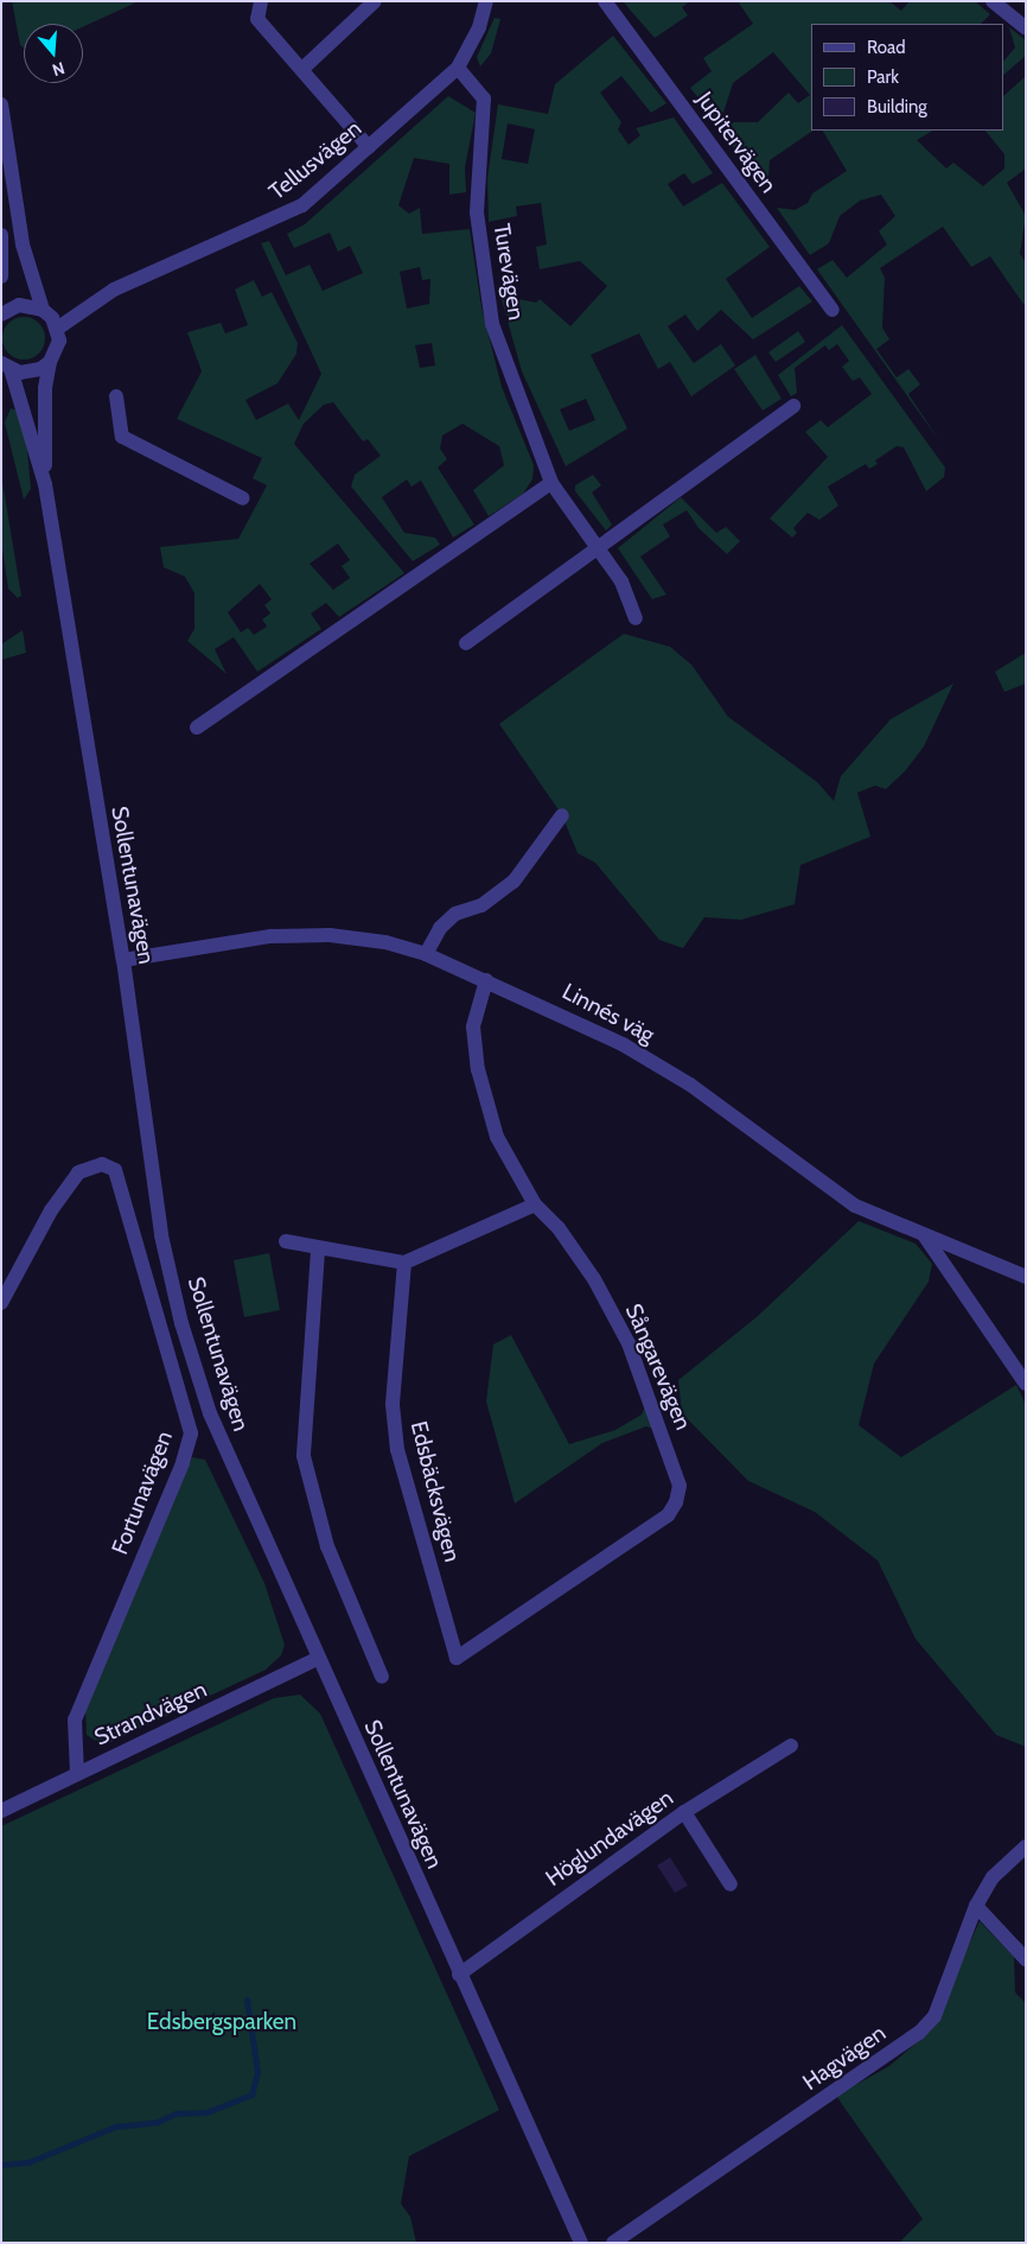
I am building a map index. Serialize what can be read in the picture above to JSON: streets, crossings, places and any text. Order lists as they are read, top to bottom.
{
  "streets": {
    "street": [
      "Jupitervägen",
      "Tellusvägen",
      "Turevägen",
      "Sollentunavägen",
      "Linnés väg",
      "Sångarevägen",
      "Edsbäcksvägen",
      "Fortunavägen",
      "Strandvägen",
      "Höglundavägen",
      "Hagvägen"
    ]
  },
  "crossings": [
    ["Tellusvägen", "Turevägen"],
    ["Tellusvägen", "Sollentunavägen"],
    ["Sollentunavägen", "Linnés väg"],
    ["Sollentunavägen", "Strandvägen"],
    ["Sollentunavägen", "Höglundavägen"],
    ["Linnés väg", "Sångarevägen"],
    ["Sångarevägen", "Edsbäcksvägen"],
    ["Fortunavägen", "Strandvägen"]
  ],
  "parks": ["Edsbergsparken"],
  "legend": ["Road", "Park", "Building"],
  "north": "bottom"
}
